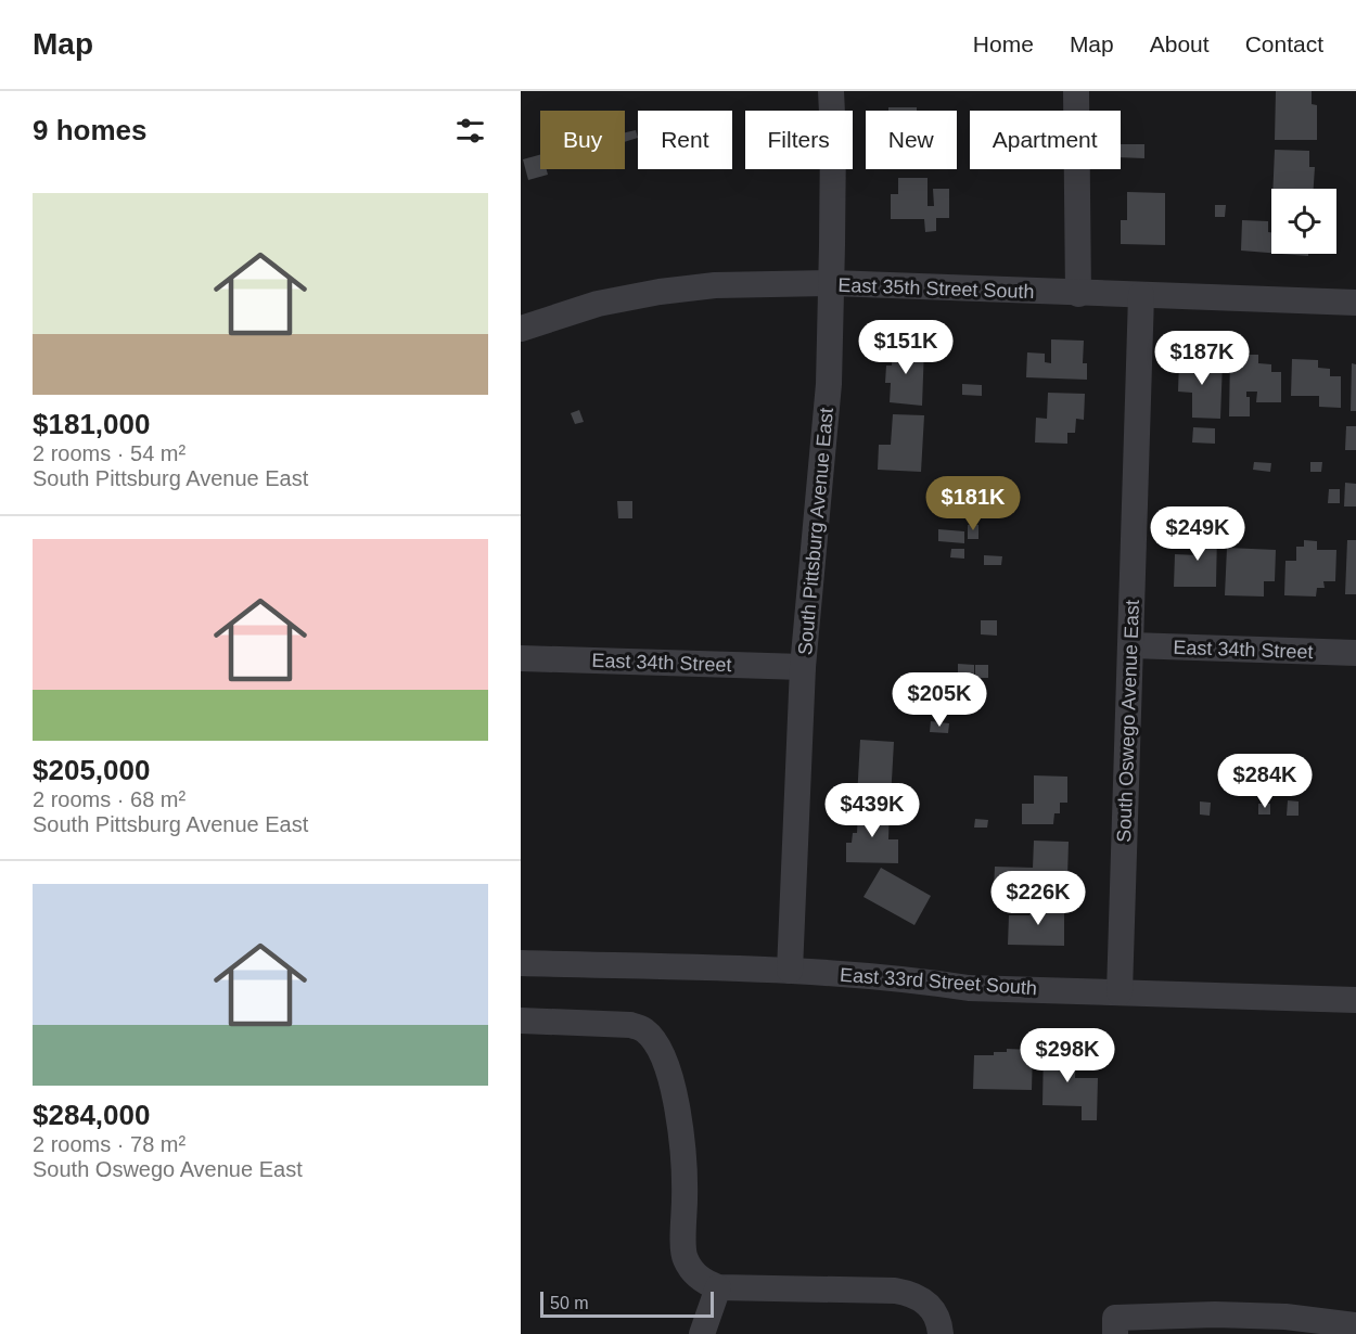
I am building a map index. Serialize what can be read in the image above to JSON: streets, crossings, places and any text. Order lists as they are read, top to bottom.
{
  "streets": {
    "street": [
      "East 35th Street South",
      "South Pittsburg Avenue East",
      "East 34th Street",
      "South Oswego Avenue East",
      "East 33rd Street South"
    ]
  },
  "crossings": [
    ["East 35th Street South", "South Pittsburg Avenue East"],
    ["East 35th Street South", "South Oswego Avenue East"],
    ["South Pittsburg Avenue East", "East 34th Street"],
    ["South Pittsburg Avenue East", "East 33rd Street South"],
    ["East 34th Street", "South Oswego Avenue East"],
    ["South Oswego Avenue East", "East 33rd Street South"]
  ],
  "scale_bar": "50 m",
  "page": {
    "header": "Map",
    "nav": [
      "Home",
      "Map",
      "About",
      "Contact"
    ],
    "heading": "9 homes",
    "chip": [
      "Buy",
      "Rent",
      "Filters",
      "New",
      "Apartment"
    ],
    "list": [
      {
        "name": "$181,000",
        "note": "2 rooms · 54 m² · South Pittsburg Avenue East"
      },
      {
        "name": "$205,000",
        "note": "2 rooms · 68 m² · South Pittsburg Avenue East"
      },
      {
        "name": "$284,000",
        "note": "2 rooms · 78 m² · South Oswego Avenue East"
      }
    ],
    "price": [
      "$151K",
      "$187K",
      "$181K",
      "$249K",
      "$205K",
      "$284K",
      "$439K",
      "$226K",
      "$298K"
    ],
    "scale": "50 m"
  }
}
